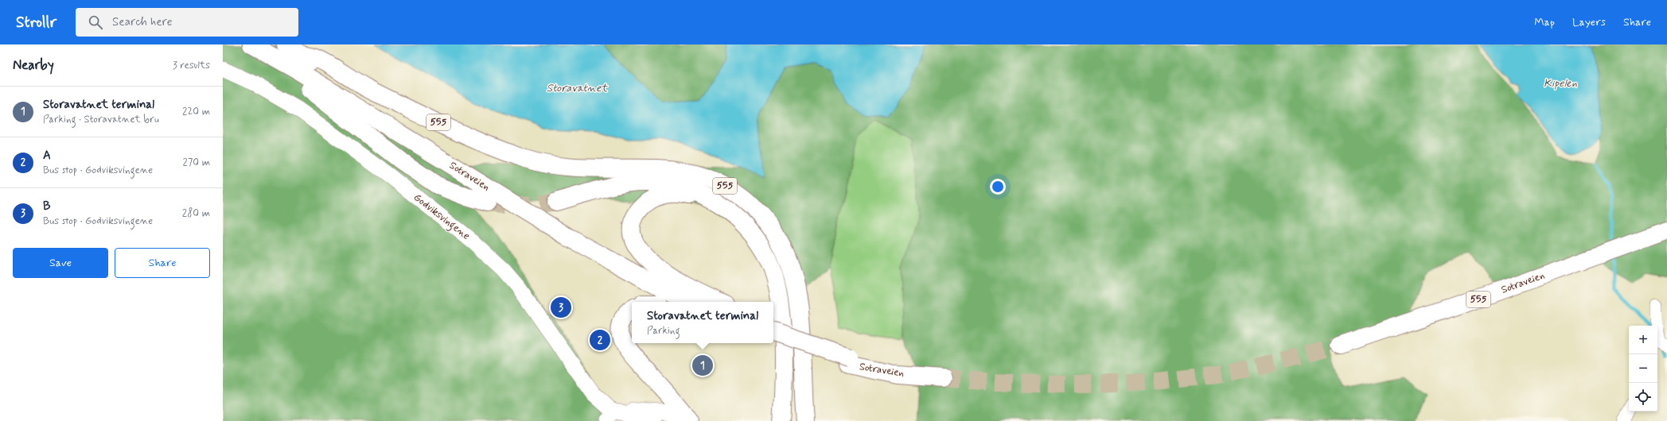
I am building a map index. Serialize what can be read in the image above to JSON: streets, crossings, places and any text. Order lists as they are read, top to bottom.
{
  "streets": {
    "highway": ["555", "Sotraveien"],
    "main road": ["Godviksvingene"]
  },
  "crossings": [
    ["555", "Sotraveien"]
  ],
  "water": ["Kipelen", "Storavatnet"],
  "page": {
    "header": "Strollr",
    "search": "Search here",
    "nav": ["Map", "Layers", "Share"],
    "heading": ["Nearby", "3 results"],
    "list": [
      {
        "mark": "1",
        "name": "Storavatnet terminal",
        "note": "Parking · Storavatnet bru",
        "value": "220 m"
      },
      {
        "mark": "2",
        "name": "A",
        "note": "Bus stop · Godviksvingene",
        "value": "270 m"
      },
      {
        "mark": "3",
        "name": "B",
        "note": "Bus stop · Godviksvingene",
        "value": "280 m"
      }
    ],
    "buttons": ["Save", "Share"],
    "pins": ["3", "2", "1"],
    "popup": ["Storavatnet terminal", "Parking"],
    "map_buttons": ["+", "−"]
  }
}
